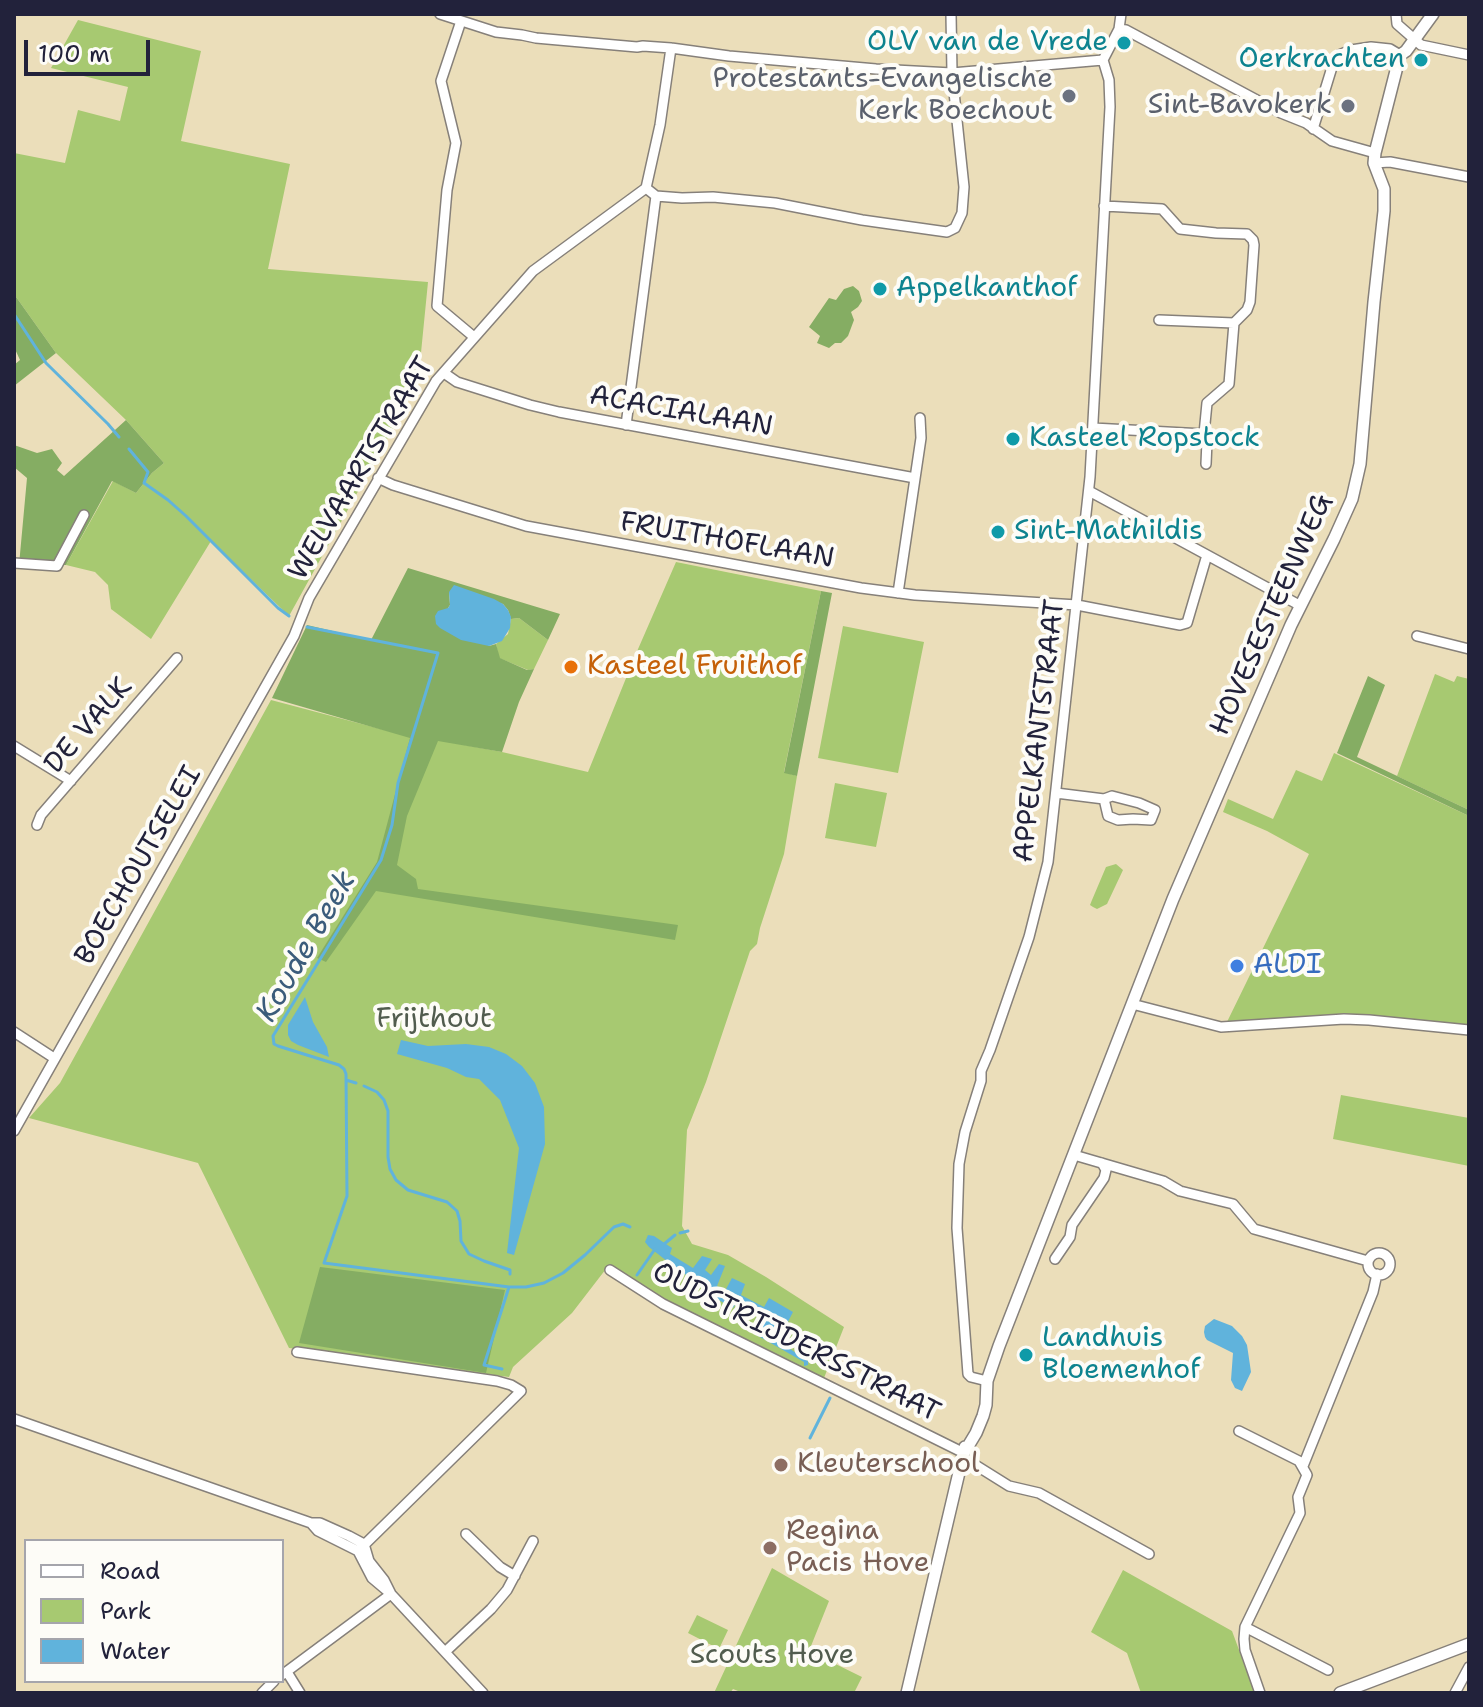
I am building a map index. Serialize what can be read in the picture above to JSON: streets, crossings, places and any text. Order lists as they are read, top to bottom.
{
  "streets": {
    "street": [
      "ACACIALAAN",
      "WELVAARTSTRAAT",
      "FRUITHOFLAAN",
      "HOVESESTEENWEG",
      "DE VALK",
      "APPELKANTSTRAAT",
      "BOECHOUTSELEI",
      "OUDSTRIJDERSSTRAAT"
    ]
  },
  "crossings": [
    ["ACACIALAAN", "WELVAARTSTRAAT"],
    ["WELVAARTSTRAAT", "FRUITHOFLAAN"],
    ["WELVAARTSTRAAT", "BOECHOUTSELEI"],
    ["FRUITHOFLAAN", "APPELKANTSTRAAT"],
    ["HOVESESTEENWEG", "APPELKANTSTRAAT"],
    ["HOVESESTEENWEG", "OUDSTRIJDERSSTRAAT"]
  ],
  "water": ["Koude Beek"],
  "parks": ["Frijthout", "Scouts Hove"],
  "places": [
    "OLV van de Vrede",
    "Oerkrachten",
    "Protestants-Evangelische Kerk Boechout",
    "Sint-Bavokerk",
    "Appelkanthof",
    "Kasteel Ropstock",
    "Sint-Mathildis",
    "Kasteel Fruithof",
    "ALDI",
    "Landhuis Bloemenhof",
    "Kleuterschool",
    "Regina Pacis Hove"
  ],
  "legend": ["Road", "Park", "Water"],
  "scale_bar": "100 m"
}
